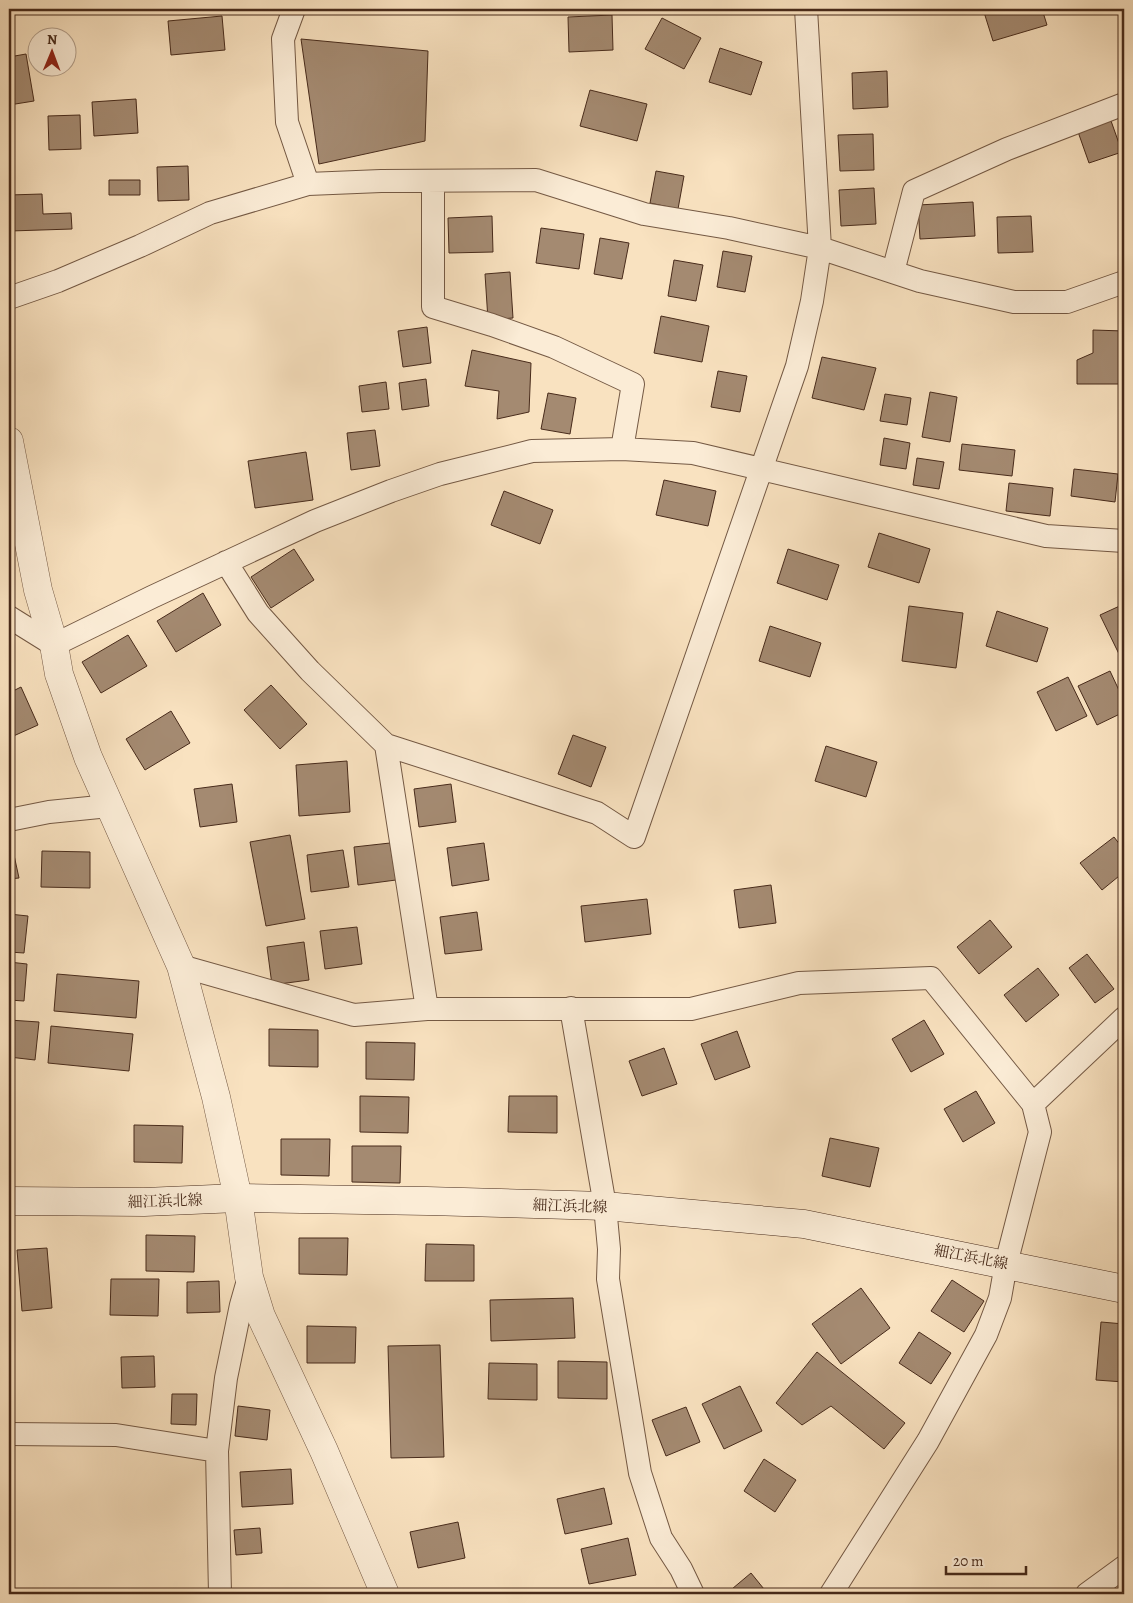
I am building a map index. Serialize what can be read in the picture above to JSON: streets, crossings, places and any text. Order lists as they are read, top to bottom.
{
  "streets": {
    "street": ["細江浜北線"]
  },
  "scale_bar": "20 m",
  "north": "top"
}
